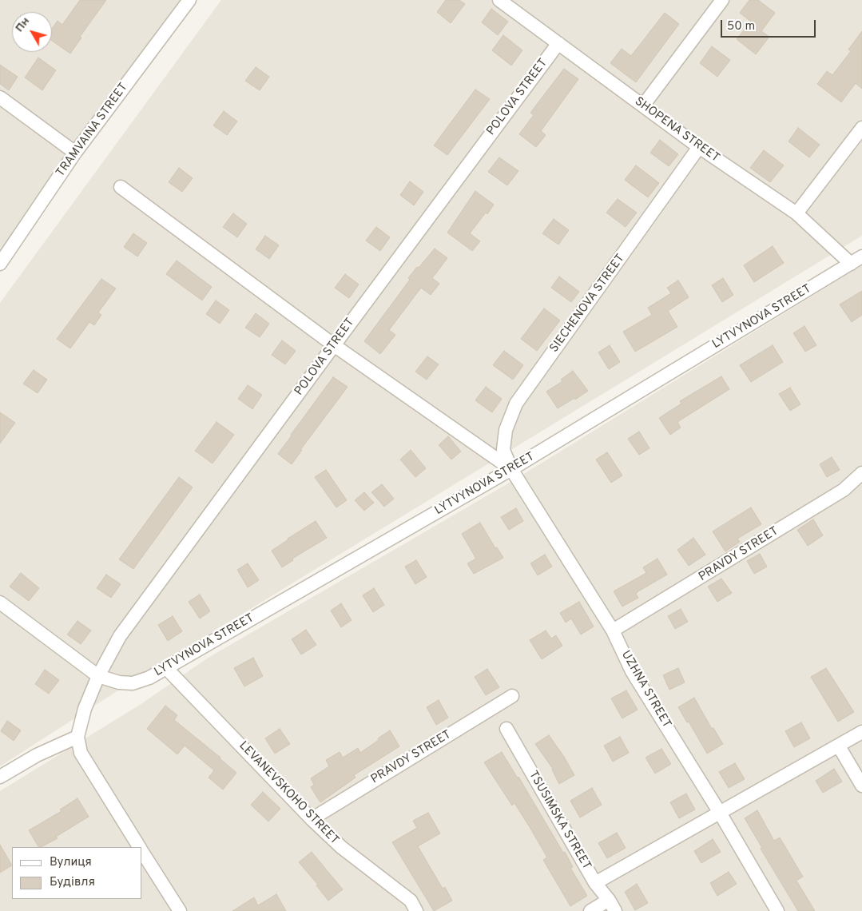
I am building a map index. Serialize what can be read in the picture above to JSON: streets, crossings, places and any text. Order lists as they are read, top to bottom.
{
  "streets": {
    "street": [
      "POLOVA STREET",
      "TRAMVAINA STREET",
      "SHOPENA STREET",
      "SIECHENOVA STREET",
      "LYTVYNOVA STREET",
      "PRAVDY STREET",
      "UZHNA STREET",
      "LEVANEVSKOHO STREET",
      "TSUSIMSKA STREET"
    ]
  },
  "crossings": [
    ["POLOVA STREET", "SHOPENA STREET"],
    ["POLOVA STREET", "LYTVYNOVA STREET"],
    ["SHOPENA STREET", "SIECHENOVA STREET"],
    ["SHOPENA STREET", "LYTVYNOVA STREET"],
    ["SIECHENOVA STREET", "LYTVYNOVA STREET"],
    ["SIECHENOVA STREET", "UZHNA STREET"],
    ["LYTVYNOVA STREET", "UZHNA STREET"],
    ["LYTVYNOVA STREET", "LEVANEVSKOHO STREET"],
    ["PRAVDY STREET", "UZHNA STREET"],
    ["PRAVDY STREET", "LEVANEVSKOHO STREET"]
  ],
  "legend": ["Вулиця", "Будівля"],
  "scale_bar": "50 m",
  "north": "top left"
}
